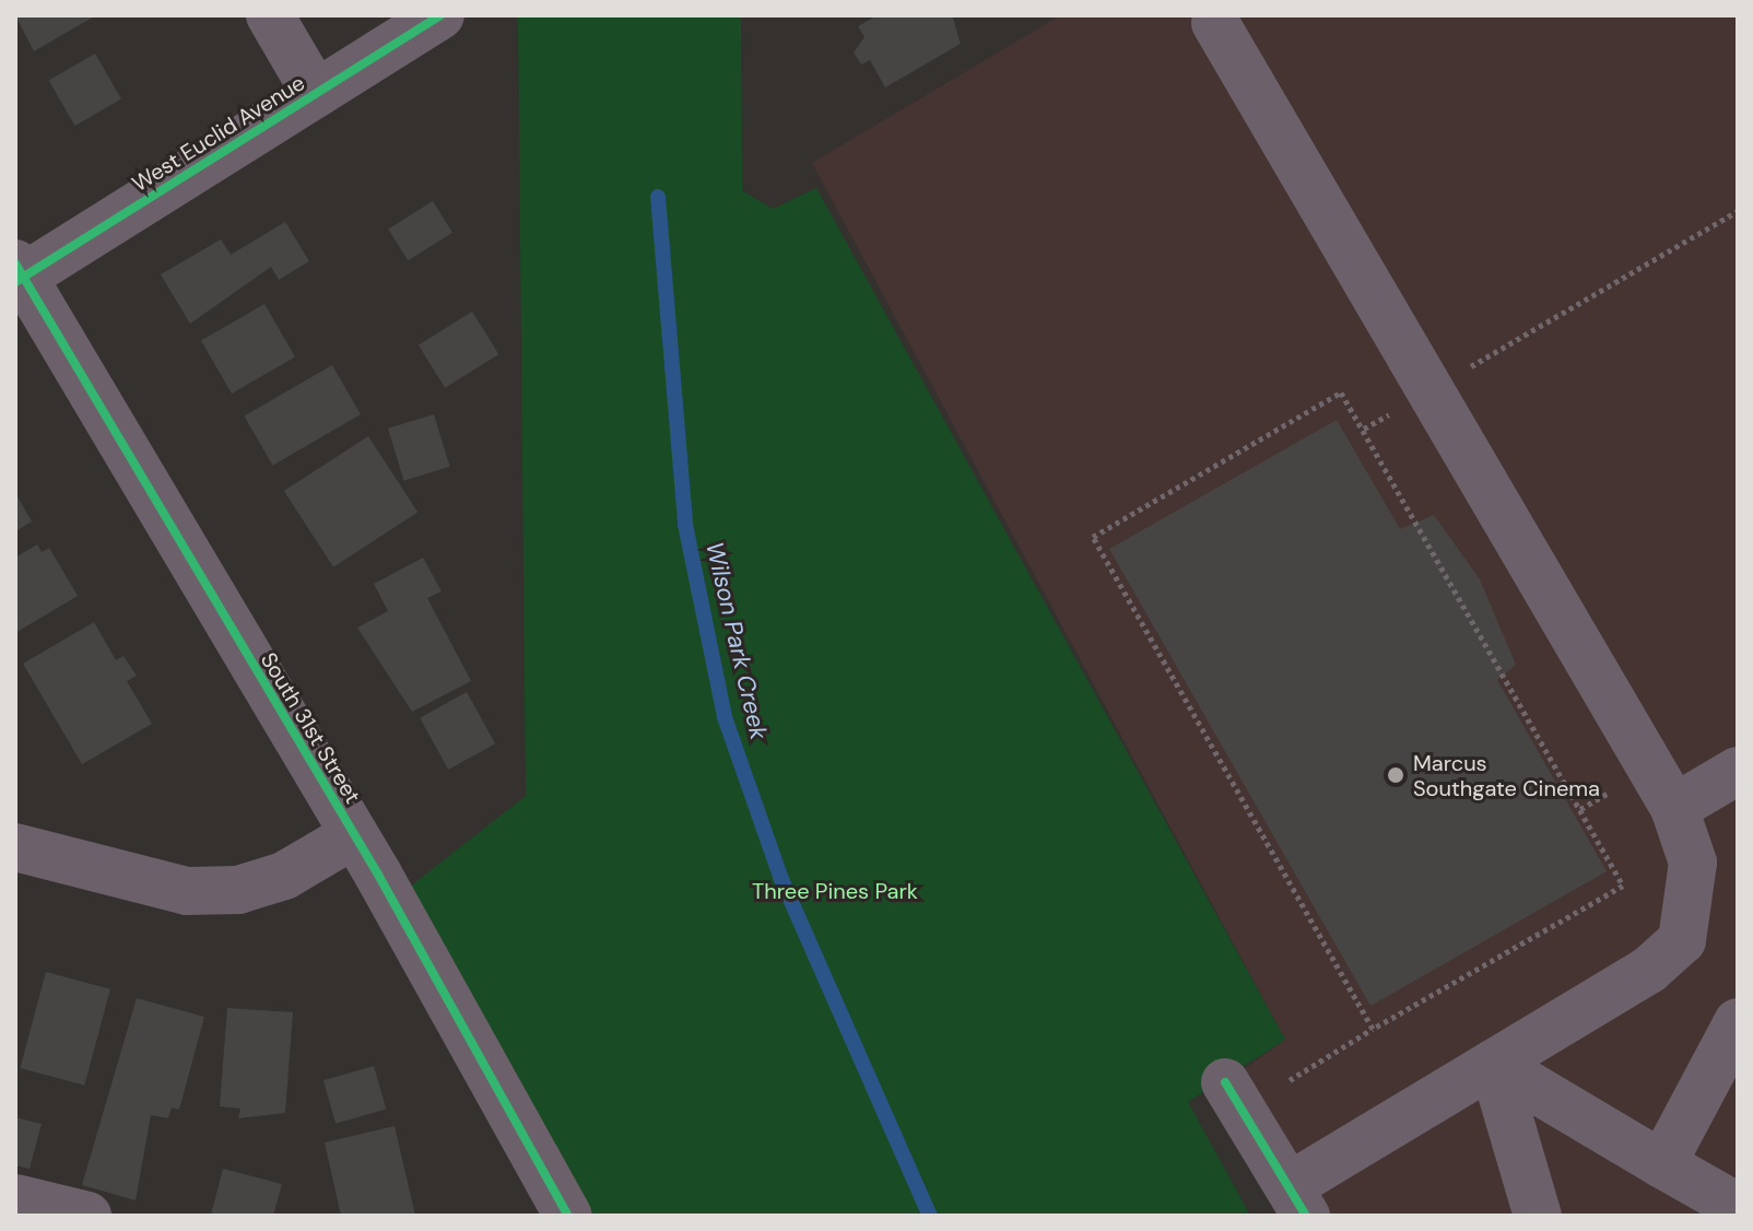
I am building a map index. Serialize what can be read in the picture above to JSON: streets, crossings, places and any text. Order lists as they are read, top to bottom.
{
  "streets": {
    "street": ["West Euclid Avenue", "South 31st Street"]
  },
  "crossings": [
    ["West Euclid Avenue", "South 31st Street"]
  ],
  "water": ["Wilson Park Creek"],
  "parks": ["Three Pines Park"],
  "places": ["Marcus Southgate Cinema"]
}
